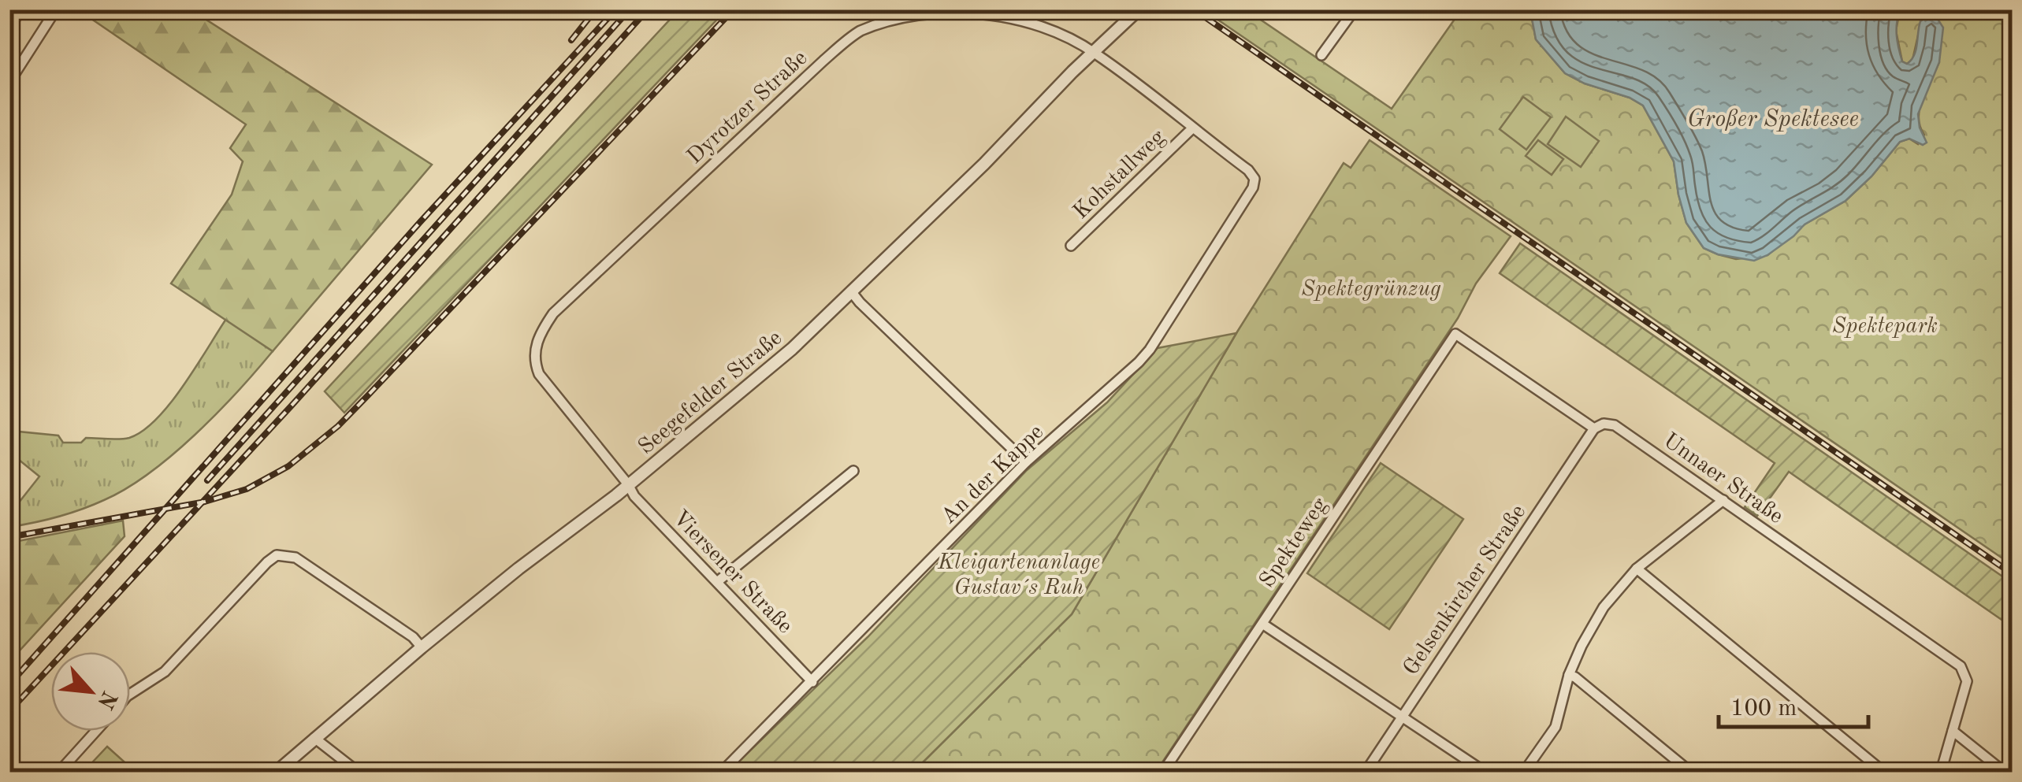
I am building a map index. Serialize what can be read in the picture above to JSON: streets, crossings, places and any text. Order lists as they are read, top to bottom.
{
  "streets": {
    "street": [
      "Dyrotzer Straße",
      "Kohstallweg",
      "Seegefelder Straße",
      "An der Kappe",
      "Unnaer Straße",
      "Spekteweg",
      "Viersener Straße",
      "Gelsenkircher Straße"
    ]
  },
  "crossings": [
    ["Dyrotzer Straße", "Kohstallweg"],
    ["Dyrotzer Straße", "Seegefelder Straße"],
    ["Dyrotzer Straße", "An der Kappe"],
    ["Dyrotzer Straße", "Viersener Straße"],
    ["Seegefelder Straße", "Viersener Straße"],
    ["An der Kappe", "Viersener Straße"],
    ["Unnaer Straße", "Spekteweg"],
    ["Unnaer Straße", "Gelsenkircher Straße"]
  ],
  "water": ["Großer Spektesee"],
  "parks": ["Spektegrünzug", "Spektepark", "Kleigartenanlage Gustav´s Ruh"],
  "scale_bar": "100 m",
  "north": "bottom right"
}
